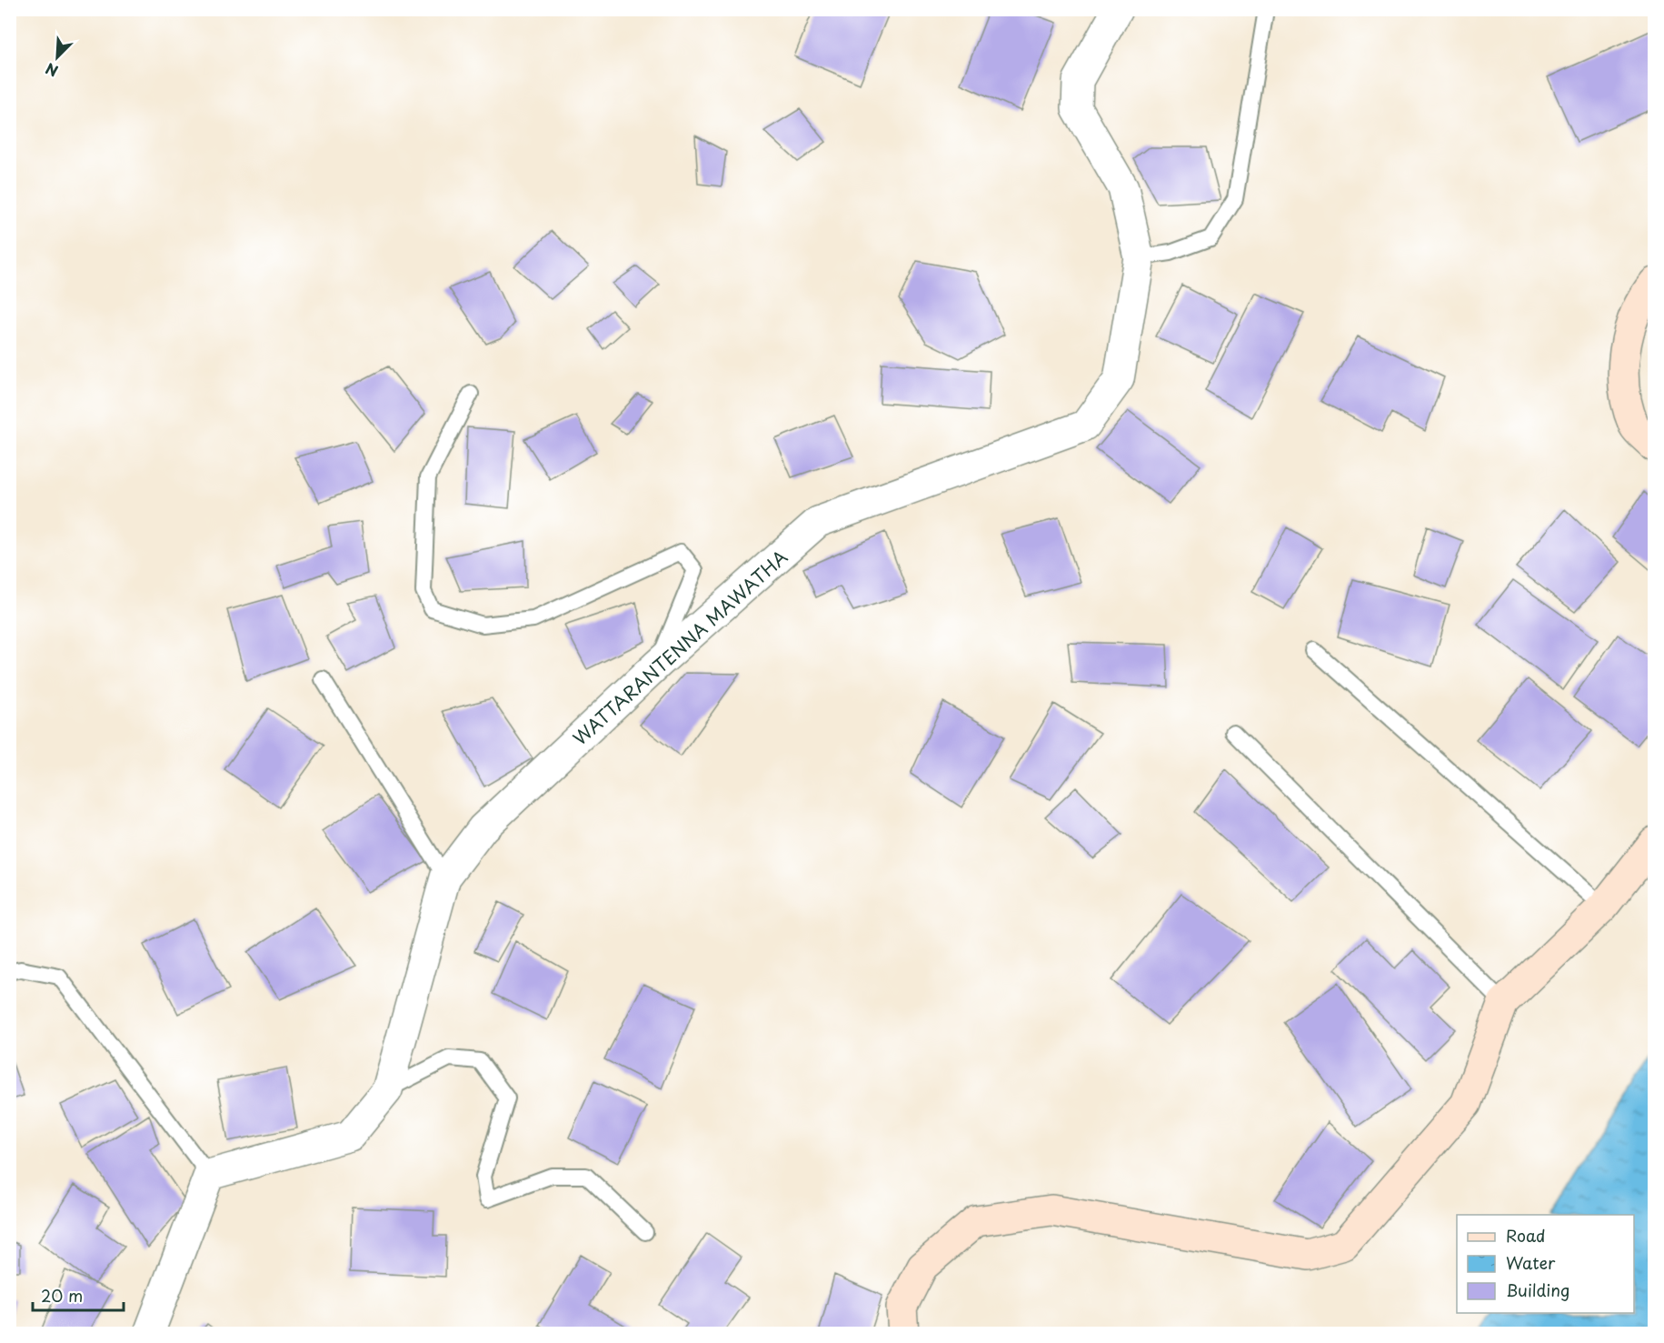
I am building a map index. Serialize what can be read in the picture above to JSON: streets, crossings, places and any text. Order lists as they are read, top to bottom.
{
  "streets": {
    "street": ["WATTARANTENNA MAWATHA"]
  },
  "legend": ["Road", "Water", "Building"],
  "scale_bar": "20 m",
  "north": "bottom left"
}
